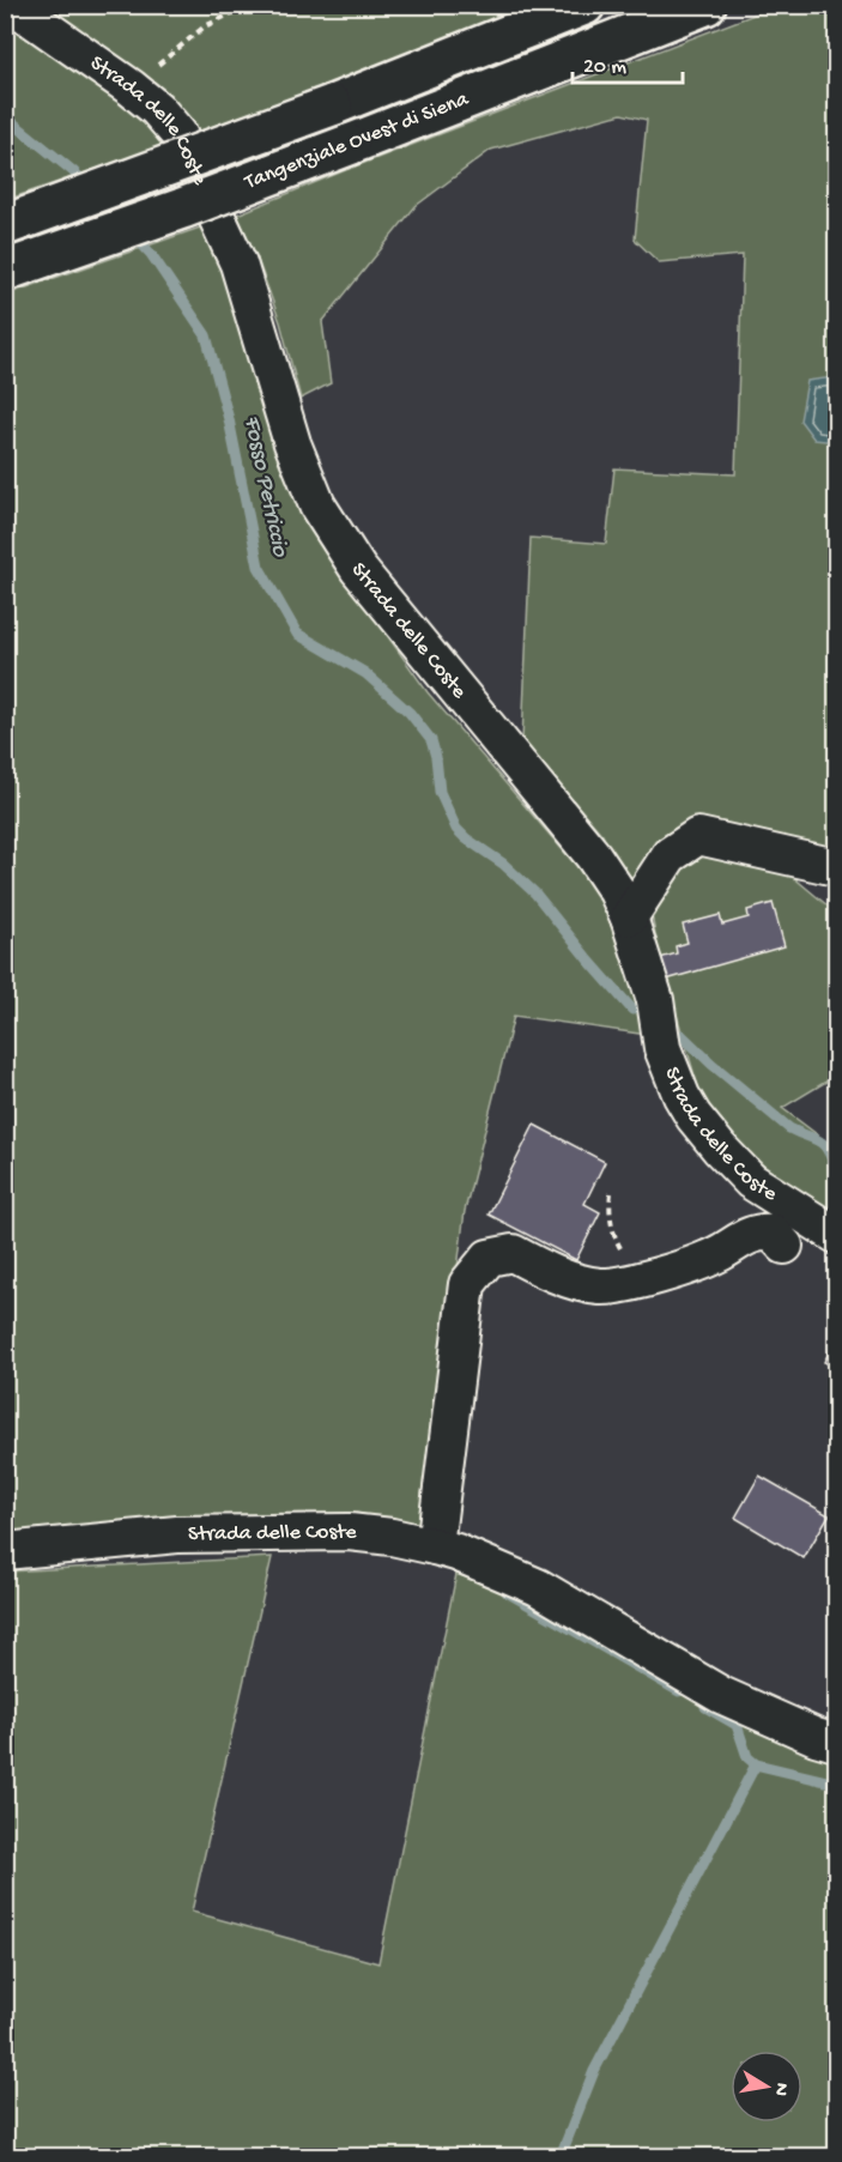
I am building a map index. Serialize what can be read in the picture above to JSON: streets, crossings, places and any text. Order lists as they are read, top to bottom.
{
  "streets": {
    "highway": ["Tangenziale Ovest di Siena"],
    "street": ["Strada delle Coste"]
  },
  "water": ["Fosso Petriccio"],
  "scale_bar": "20 m",
  "north": "right"
}
